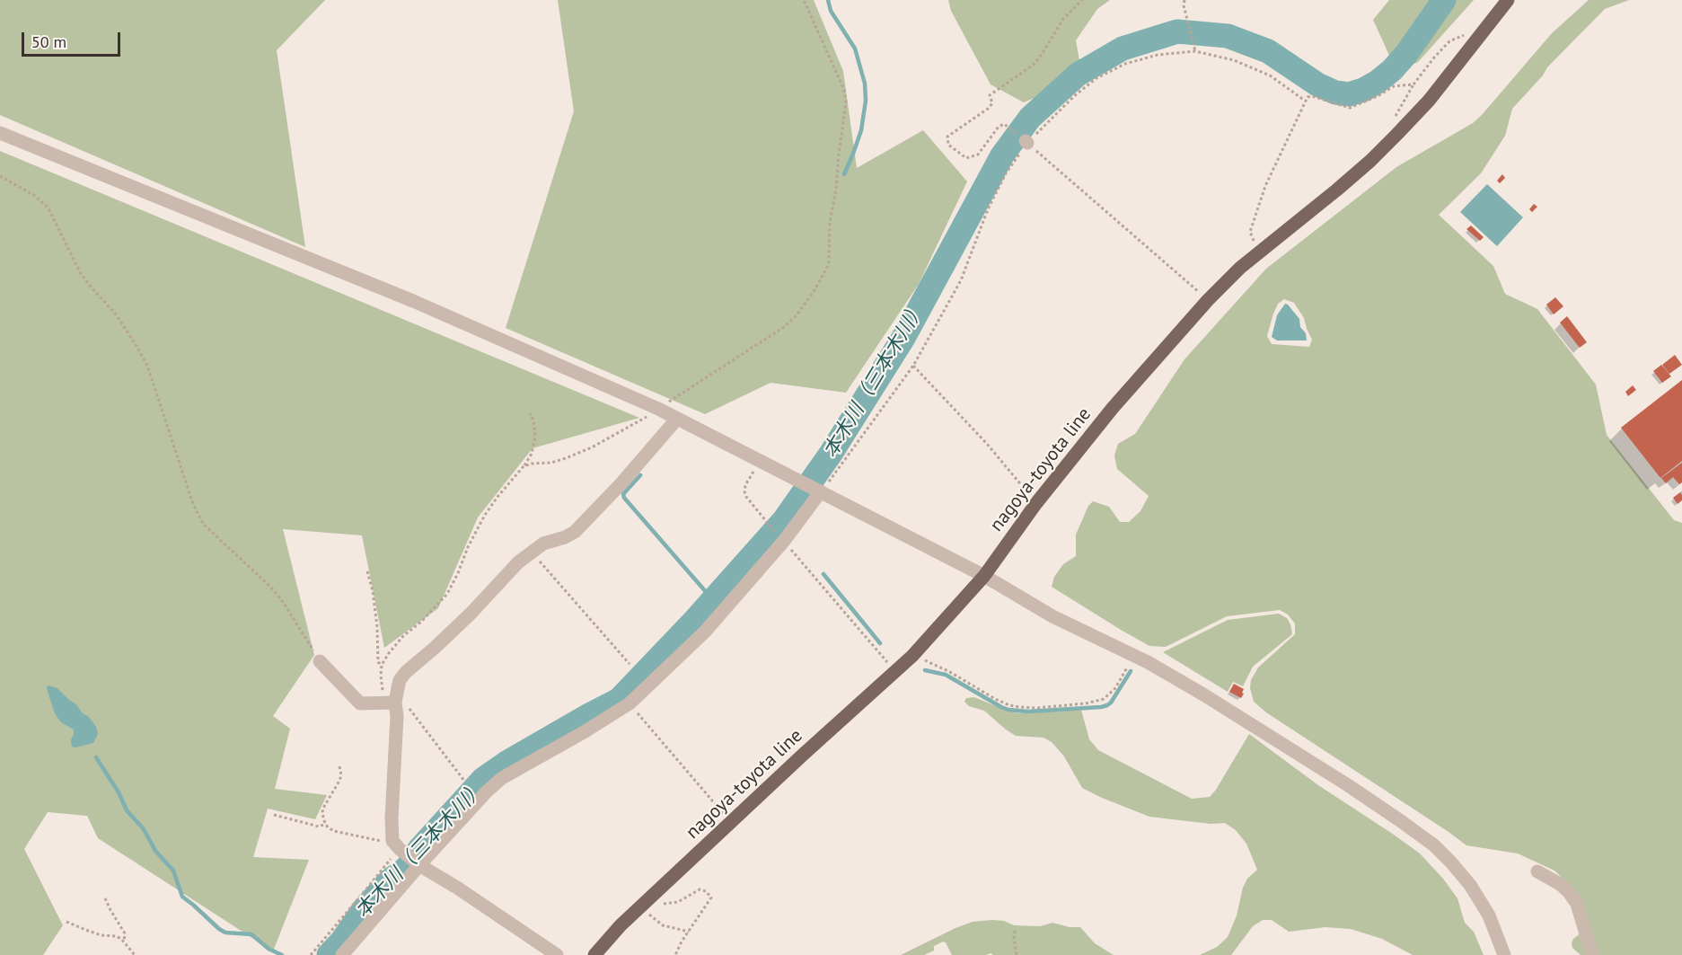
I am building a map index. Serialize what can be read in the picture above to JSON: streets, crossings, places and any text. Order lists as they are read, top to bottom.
{
  "streets": {
    "main road": ["nagoya-toyota line"]
  },
  "water": ["本木川（三本木川）"],
  "scale_bar": "50 m"
}
